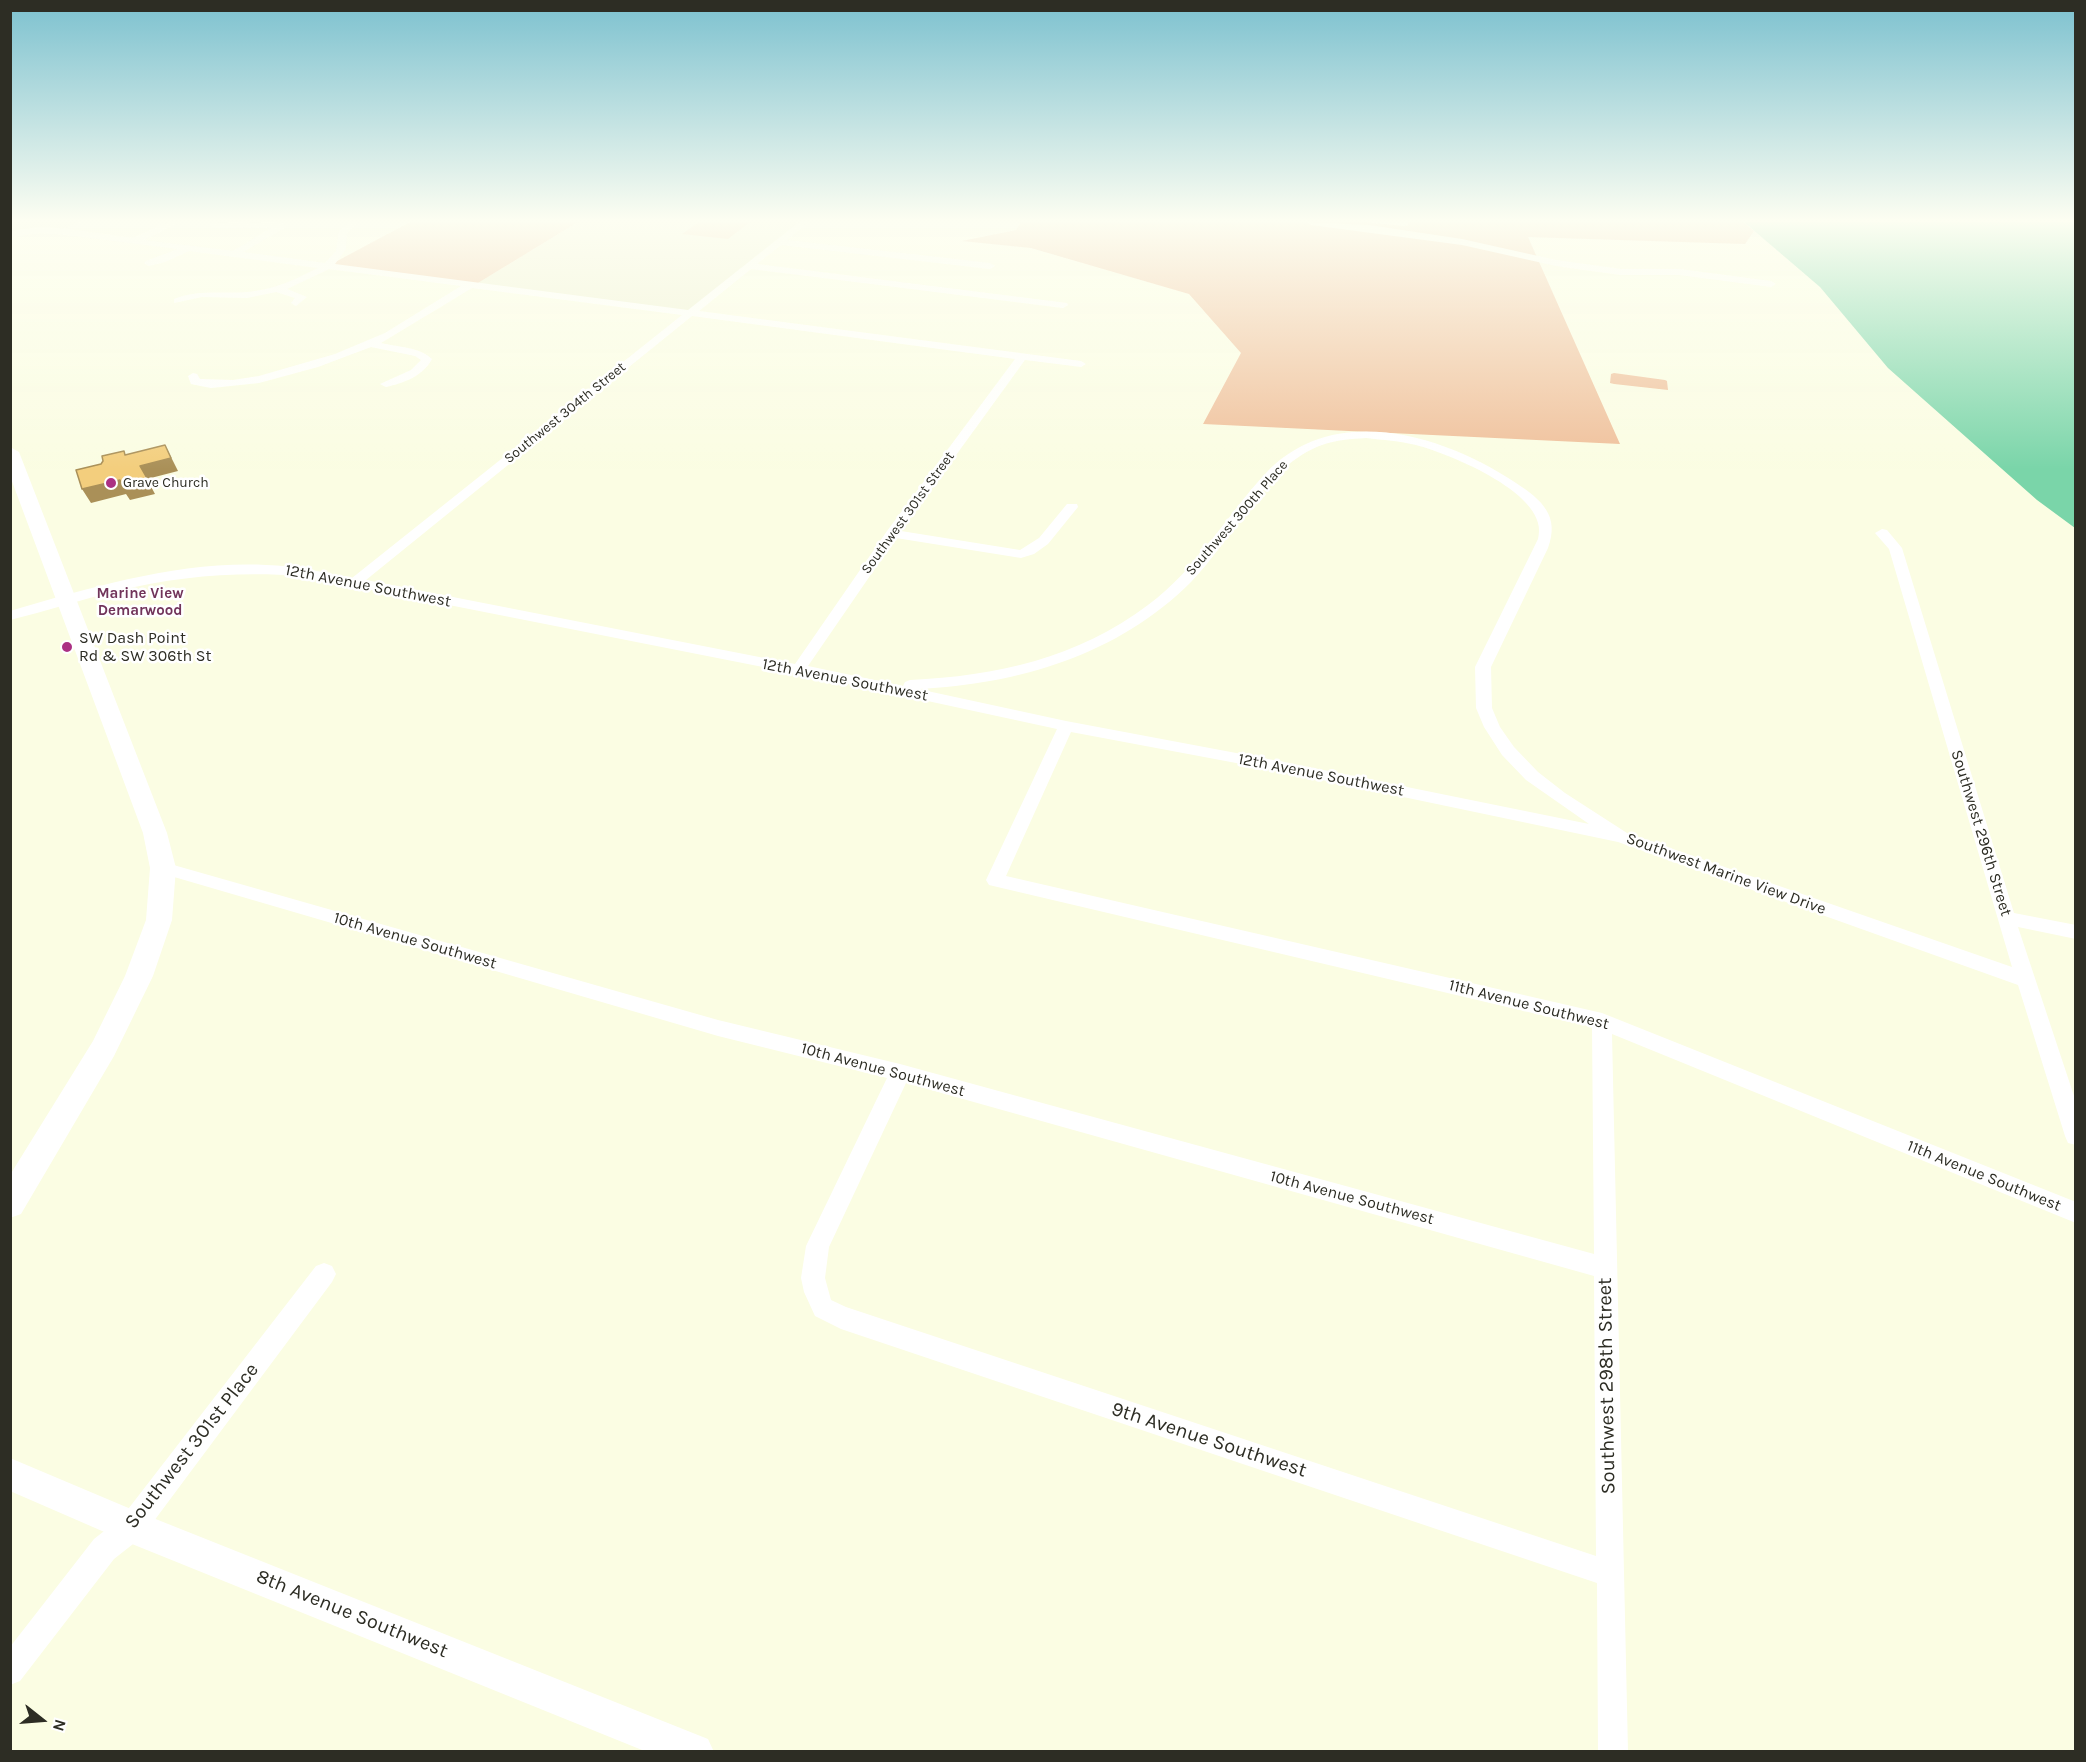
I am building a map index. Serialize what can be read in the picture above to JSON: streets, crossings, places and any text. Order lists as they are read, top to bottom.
{
  "streets": {
    "street": [
      "Southwest 304th Street",
      "Southwest 301st Street",
      "Southwest 300th Place",
      "12th Avenue Southwest",
      "Southwest 296th Street",
      "Southwest Marine View Drive",
      "10th Avenue Southwest",
      "11th Avenue Southwest",
      "Southwest 298th Street",
      "9th Avenue Southwest",
      "Southwest 301st Place",
      "8th Avenue Southwest"
    ]
  },
  "crossings": [
    ["Southwest 304th Street", "12th Avenue Southwest"],
    ["Southwest 301st Street", "12th Avenue Southwest"],
    ["Southwest 300th Place", "12th Avenue Southwest"],
    ["Southwest 300th Place", "Southwest Marine View Drive"],
    ["12th Avenue Southwest", "Southwest Marine View Drive"],
    ["12th Avenue Southwest", "11th Avenue Southwest"],
    ["Southwest 296th Street", "Southwest Marine View Drive"],
    ["10th Avenue Southwest", "Southwest 298th Street"],
    ["10th Avenue Southwest", "9th Avenue Southwest"],
    ["11th Avenue Southwest", "Southwest 298th Street"],
    ["Southwest 298th Street", "9th Avenue Southwest"],
    ["Southwest 301st Place", "8th Avenue Southwest"]
  ],
  "districts": ["Marine View Demarwood"],
  "places": ["Grave Church", "SW Dash Point Rd & SW 306th St"],
  "north": "right"
}
